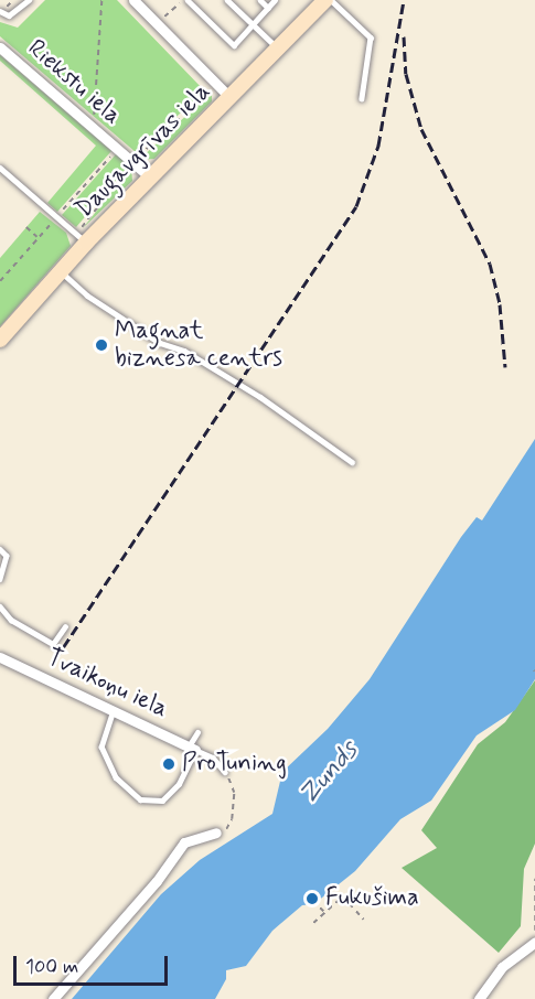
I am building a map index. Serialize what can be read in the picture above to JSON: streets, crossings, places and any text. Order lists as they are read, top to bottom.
{
  "streets": {
    "main road": ["Daugavgrīvas iela"],
    "street": ["Riekstu iela", "Tvaikoņu iela"]
  },
  "crossings": [
    ["Riekstu iela", "Daugavgrīvas iela"]
  ],
  "water": ["Zunds"],
  "places": ["Magnat biznesa centrs", "ProTuning", "Fukušima"],
  "scale_bar": "100 m"
}
